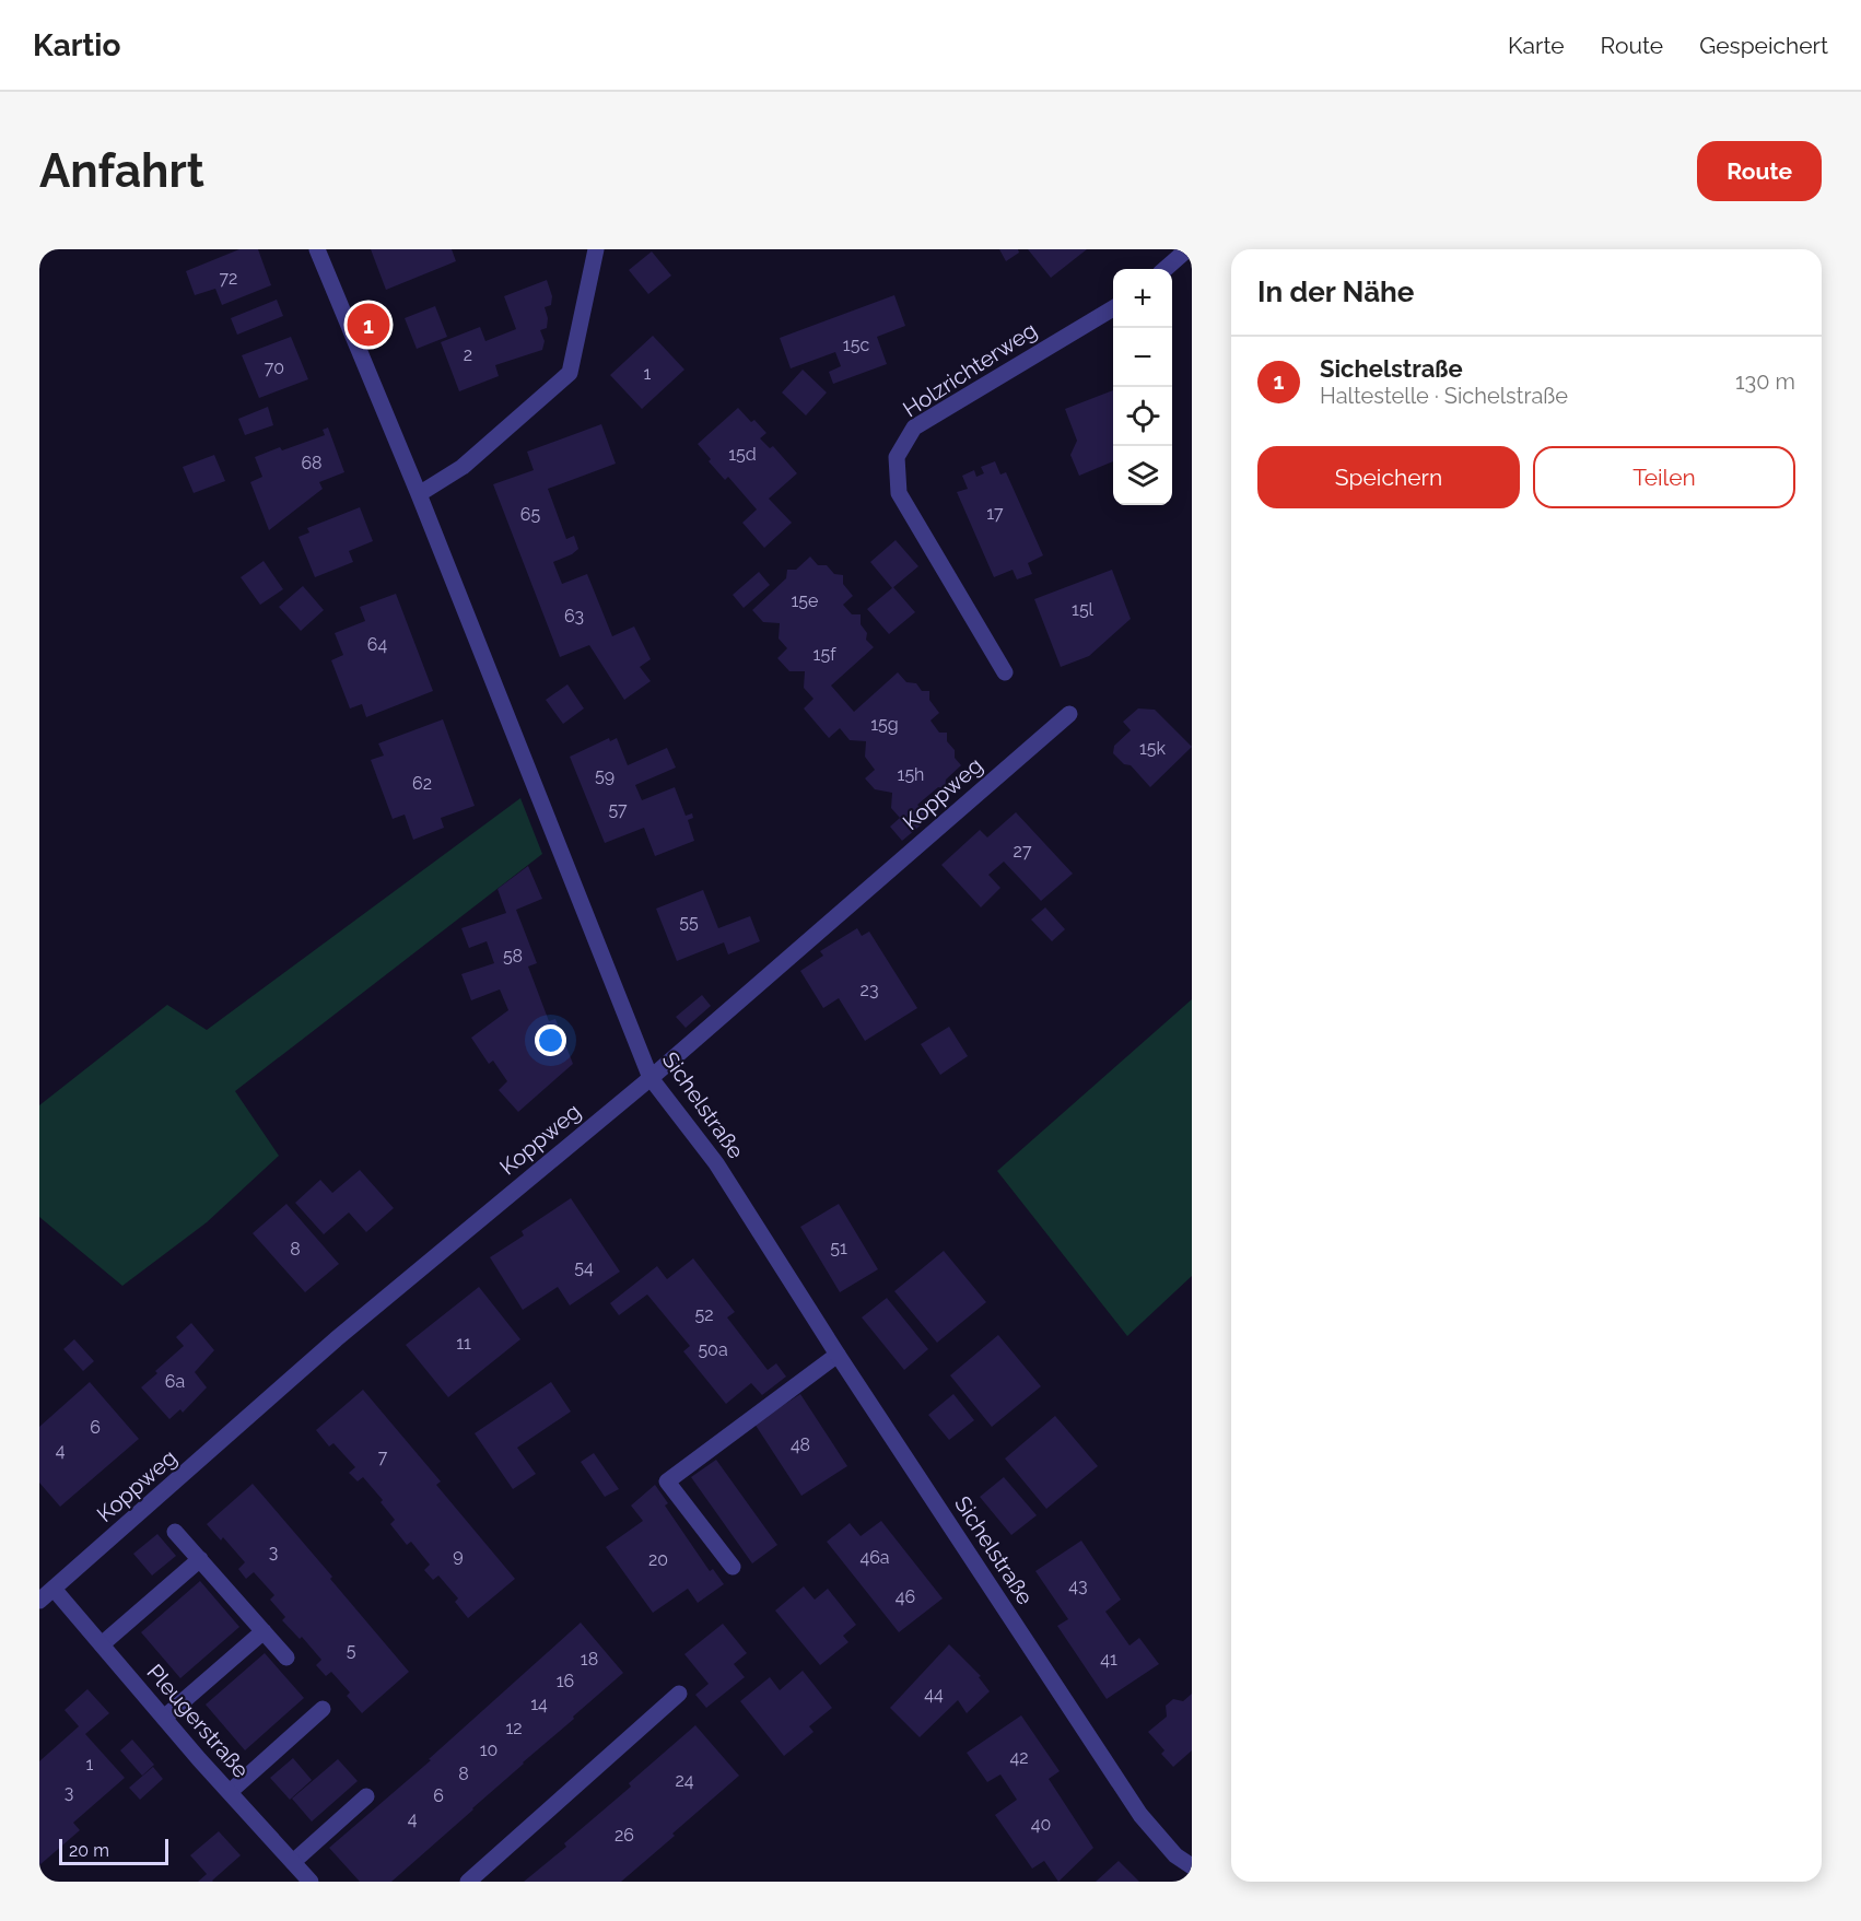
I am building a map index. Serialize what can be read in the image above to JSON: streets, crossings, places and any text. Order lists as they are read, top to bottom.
{
  "streets": {
    "street": [
      "Holzrichterweg",
      "Koppweg",
      "Sichelstraße",
      "Pleugerstraße"
    ]
  },
  "crossings": [
    ["Koppweg", "Sichelstraße"],
    ["Koppweg", "Pleugerstraße"]
  ],
  "house_numbers": [
    "72",
    "15c",
    "2",
    "70",
    "1",
    "15d",
    "68",
    "17",
    "65",
    "15e",
    "15l",
    "63",
    "64",
    "15f",
    "15g",
    "15k",
    "15h",
    "59",
    "62",
    "57",
    "27",
    "55",
    "58",
    "23",
    "51",
    "8",
    "54",
    "52",
    "11",
    "50a",
    "6a",
    "6",
    "48",
    "4",
    "7",
    "3",
    "9",
    "46a",
    "20",
    "43",
    "46",
    "5",
    "18",
    "41",
    "16",
    "44",
    "14",
    "12",
    "10",
    "42",
    "1",
    "8",
    "24",
    "3",
    "6",
    "4",
    "40",
    "26"
  ],
  "scale_bar": "20 m",
  "page": {
    "header": "Kartio",
    "nav": ["Karte", "Route", "Gespeichert"],
    "buttons": [
      "Route",
      ["Speichern", "Teilen"]
    ],
    "title": "Anfahrt",
    "heading": "In der Nähe",
    "map_buttons": ["+", "−"],
    "pins": "1",
    "list": [
      {
        "mark": "1",
        "name": "Sichelstraße",
        "note": "Haltestelle · Sichelstraße",
        "value": "130 m"
      }
    ],
    "scale": "20 m"
  }
}
